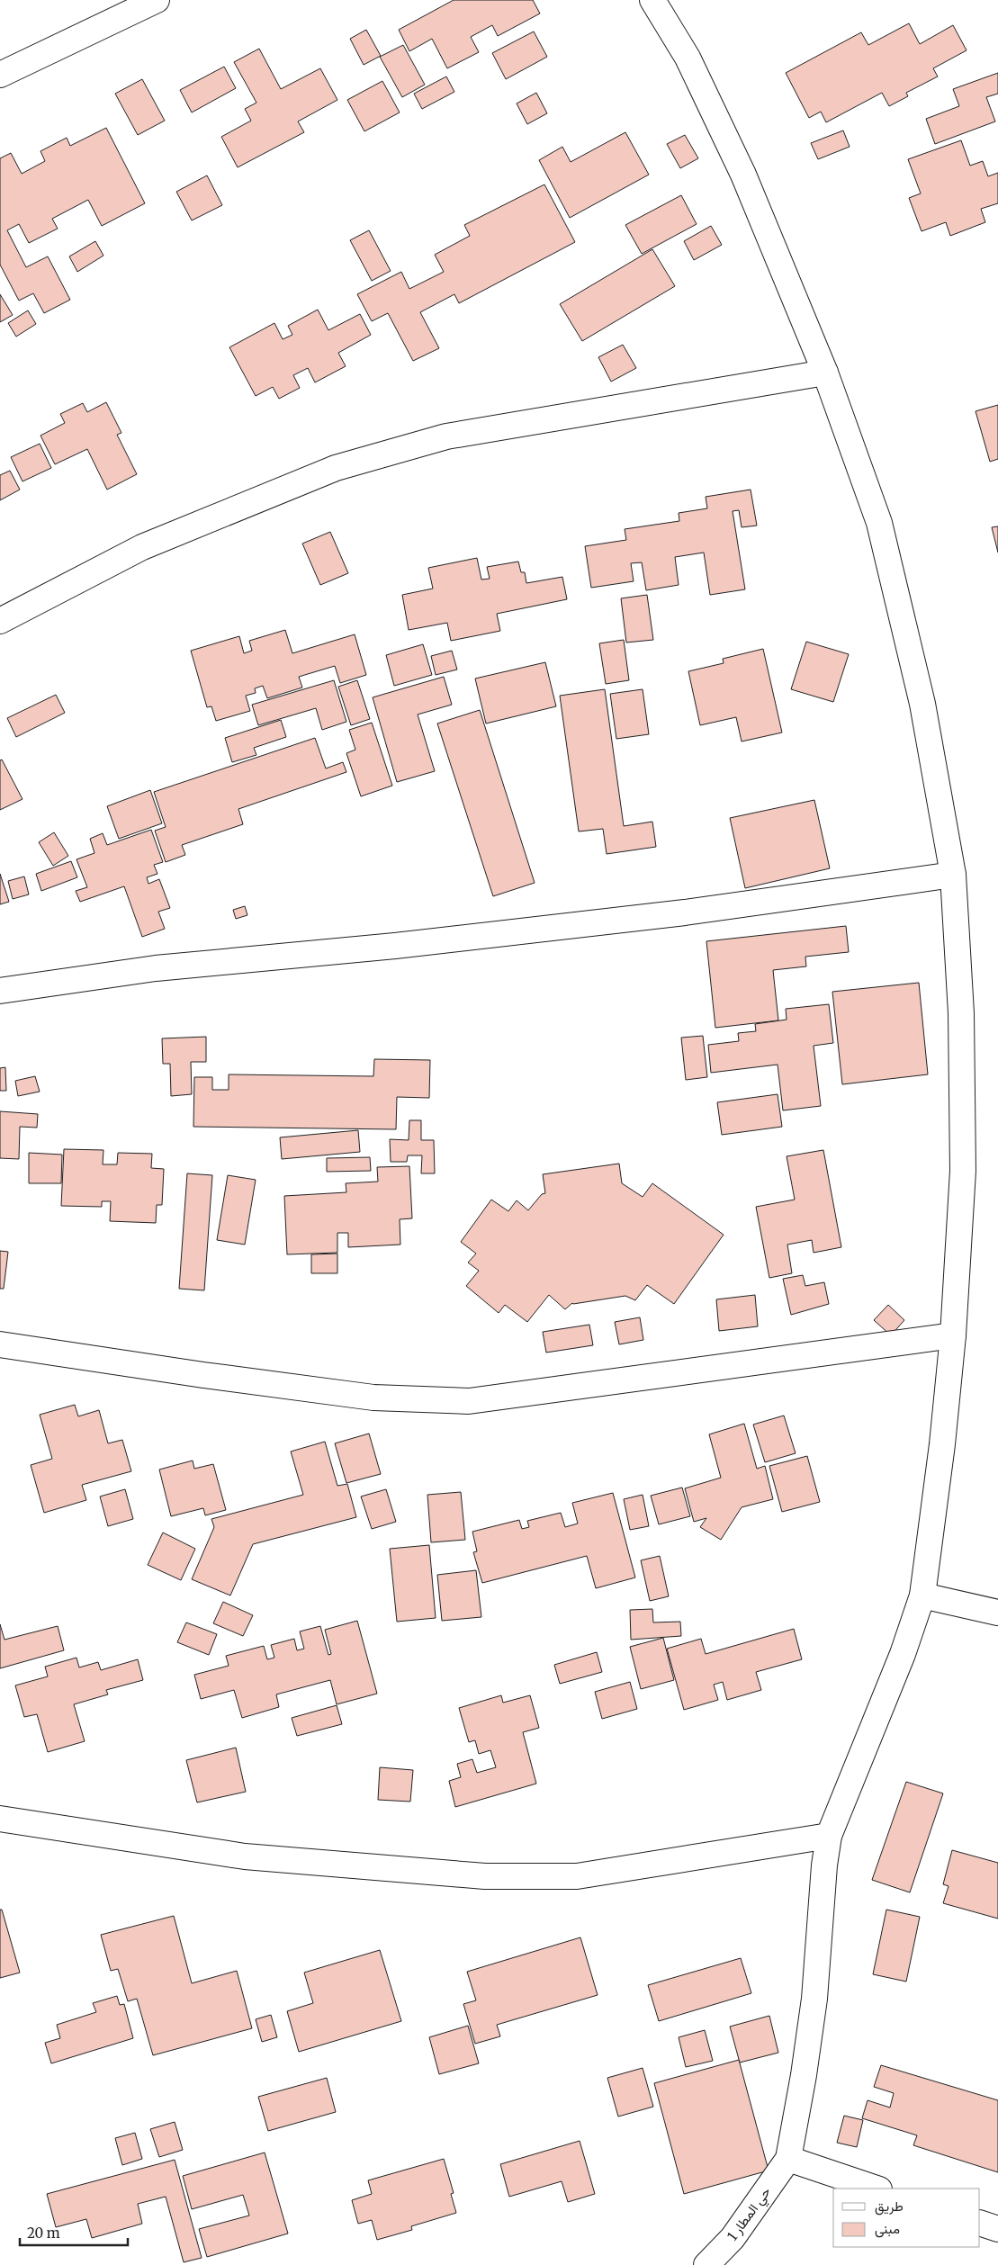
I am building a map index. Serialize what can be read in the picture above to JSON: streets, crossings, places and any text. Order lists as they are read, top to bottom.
{
  "streets": {
    "street": ["حي المطار 1"]
  },
  "legend": ["طريق", "مبنى"],
  "scale_bar": "20 m"
}
